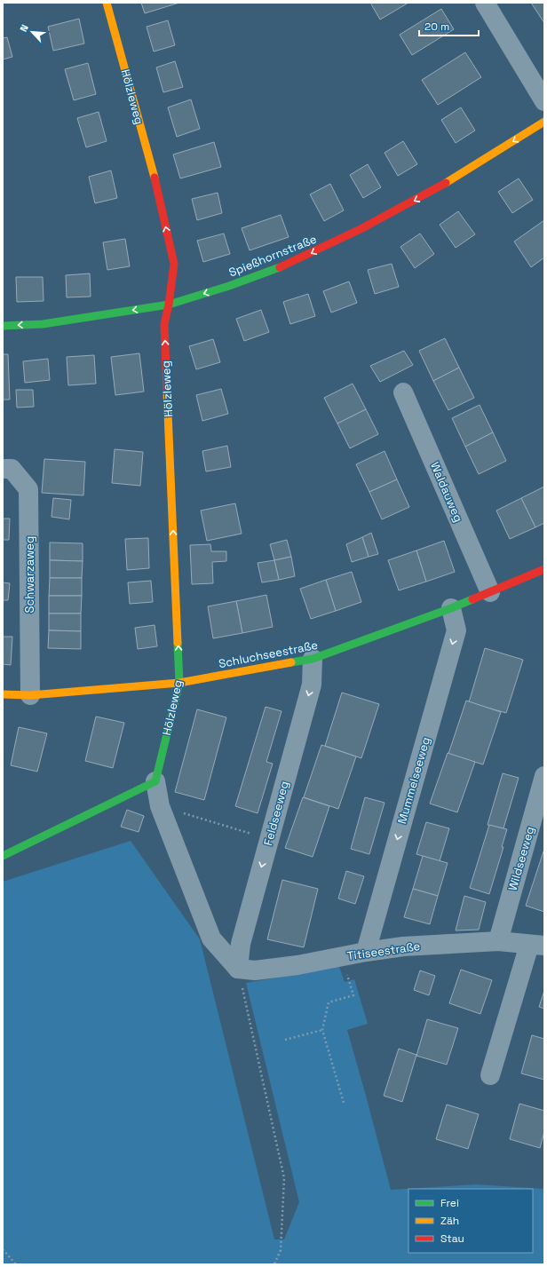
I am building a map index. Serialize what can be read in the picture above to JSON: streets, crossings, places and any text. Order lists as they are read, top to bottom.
{
  "streets": {
    "street": [
      "Hölzleweg",
      "Spießhornstraße",
      "Waldauweg",
      "Schwarzaweg",
      "Schluchseestraße",
      "Mummelseeweg",
      "Feldseeweg",
      "Wildseeweg",
      "Titiseestraße"
    ]
  },
  "crossings": [
    ["Hölzleweg", "Spießhornstraße"],
    ["Hölzleweg", "Schluchseestraße"],
    ["Hölzleweg", "Feldseeweg"],
    ["Hölzleweg", "Titiseestraße"],
    ["Waldauweg", "Schluchseestraße"],
    ["Schwarzaweg", "Schluchseestraße"],
    ["Schluchseestraße", "Mummelseeweg"],
    ["Schluchseestraße", "Feldseeweg"],
    ["Mummelseeweg", "Titiseestraße"],
    ["Feldseeweg", "Titiseestraße"],
    ["Wildseeweg", "Titiseestraße"]
  ],
  "one_way": [
    "Hölzleweg",
    "Spießhornstraße",
    "Mummelseeweg",
    "Feldseeweg"
  ],
  "legend": ["Frei", "Zäh", "Stau"],
  "scale_bar": "20 m",
  "north": "top left"
}
